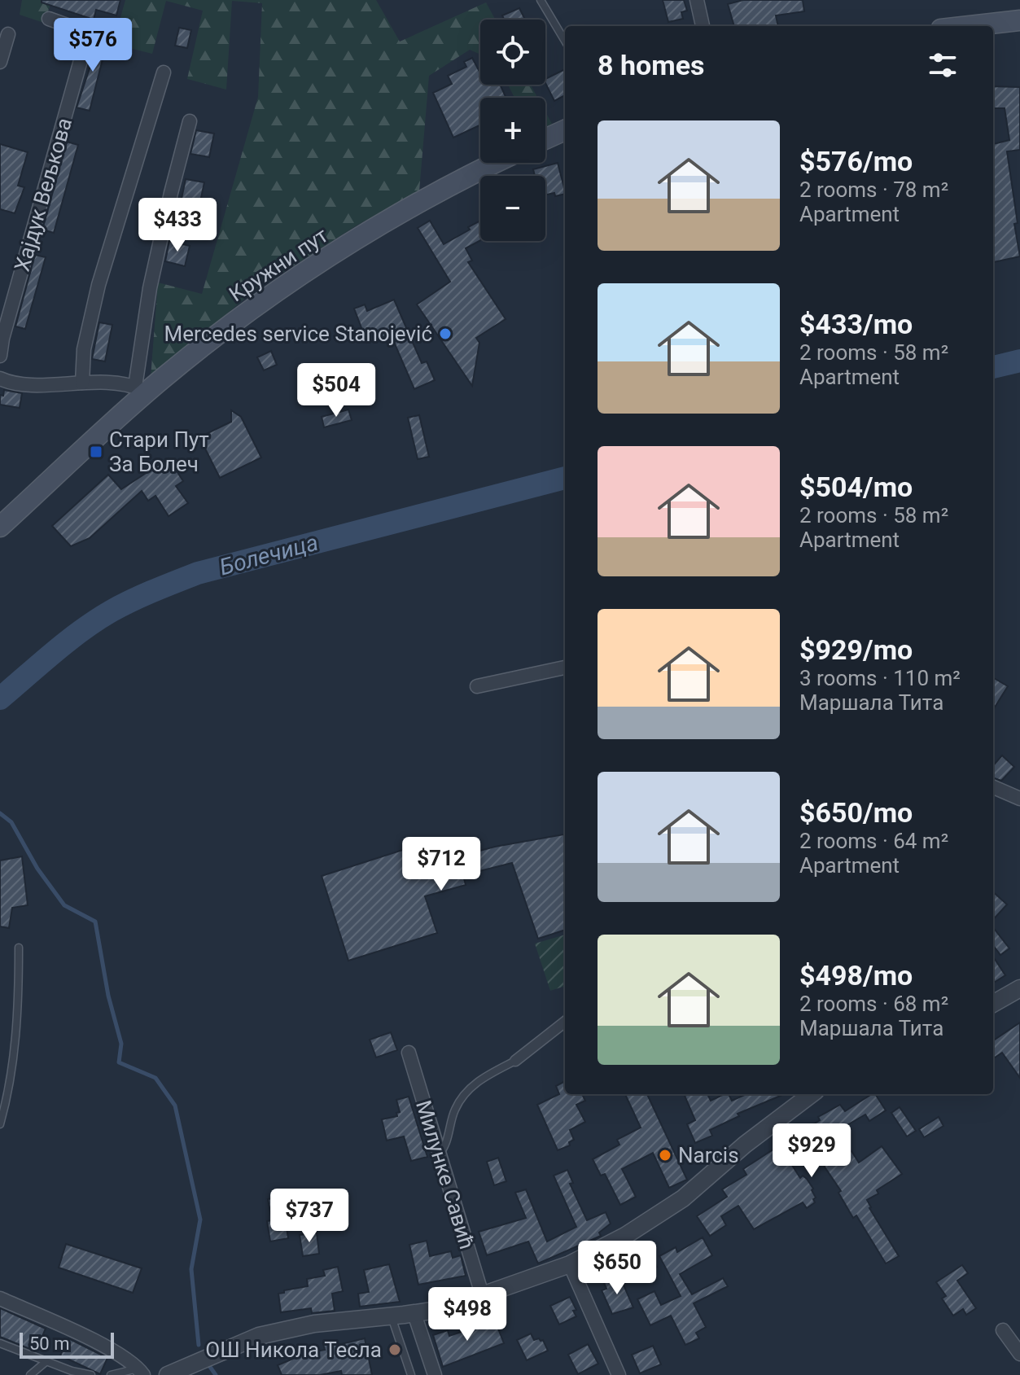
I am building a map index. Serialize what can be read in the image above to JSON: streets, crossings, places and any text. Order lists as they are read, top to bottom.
{
  "streets": {
    "main road": ["Кружни пут"],
    "street": ["Хајдук Вељкова", "Милунке Савић"]
  },
  "water": ["Болечица"],
  "places": {
    "other": ["Mercedes service Stanojević", "Narcis", "ОШ Никола Тесла"],
    "transit": ["Стари Пут За Болеч"]
  },
  "scale_bar": "50 m",
  "page": {
    "price": [
      "$576",
      "$433",
      "$504",
      "$712",
      "$929",
      "$737",
      "$650",
      "$498"
    ],
    "map_buttons": ["+", "−"],
    "heading": "8 homes",
    "list": [
      {
        "name": "$576/mo",
        "note": "2 rooms · 78 m² · Apartment"
      },
      {
        "name": "$433/mo",
        "note": "2 rooms · 58 m² · Apartment"
      },
      {
        "name": "$504/mo",
        "note": "2 rooms · 58 m² · Apartment"
      },
      {
        "name": "$929/mo",
        "note": "3 rooms · 110 m² · Маршала Тита"
      },
      {
        "name": "$650/mo",
        "note": "2 rooms · 64 m² · Apartment"
      },
      {
        "name": "$498/mo",
        "note": "2 rooms · 68 m² · Маршала Тита"
      }
    ],
    "scale": "50 m"
  }
}
